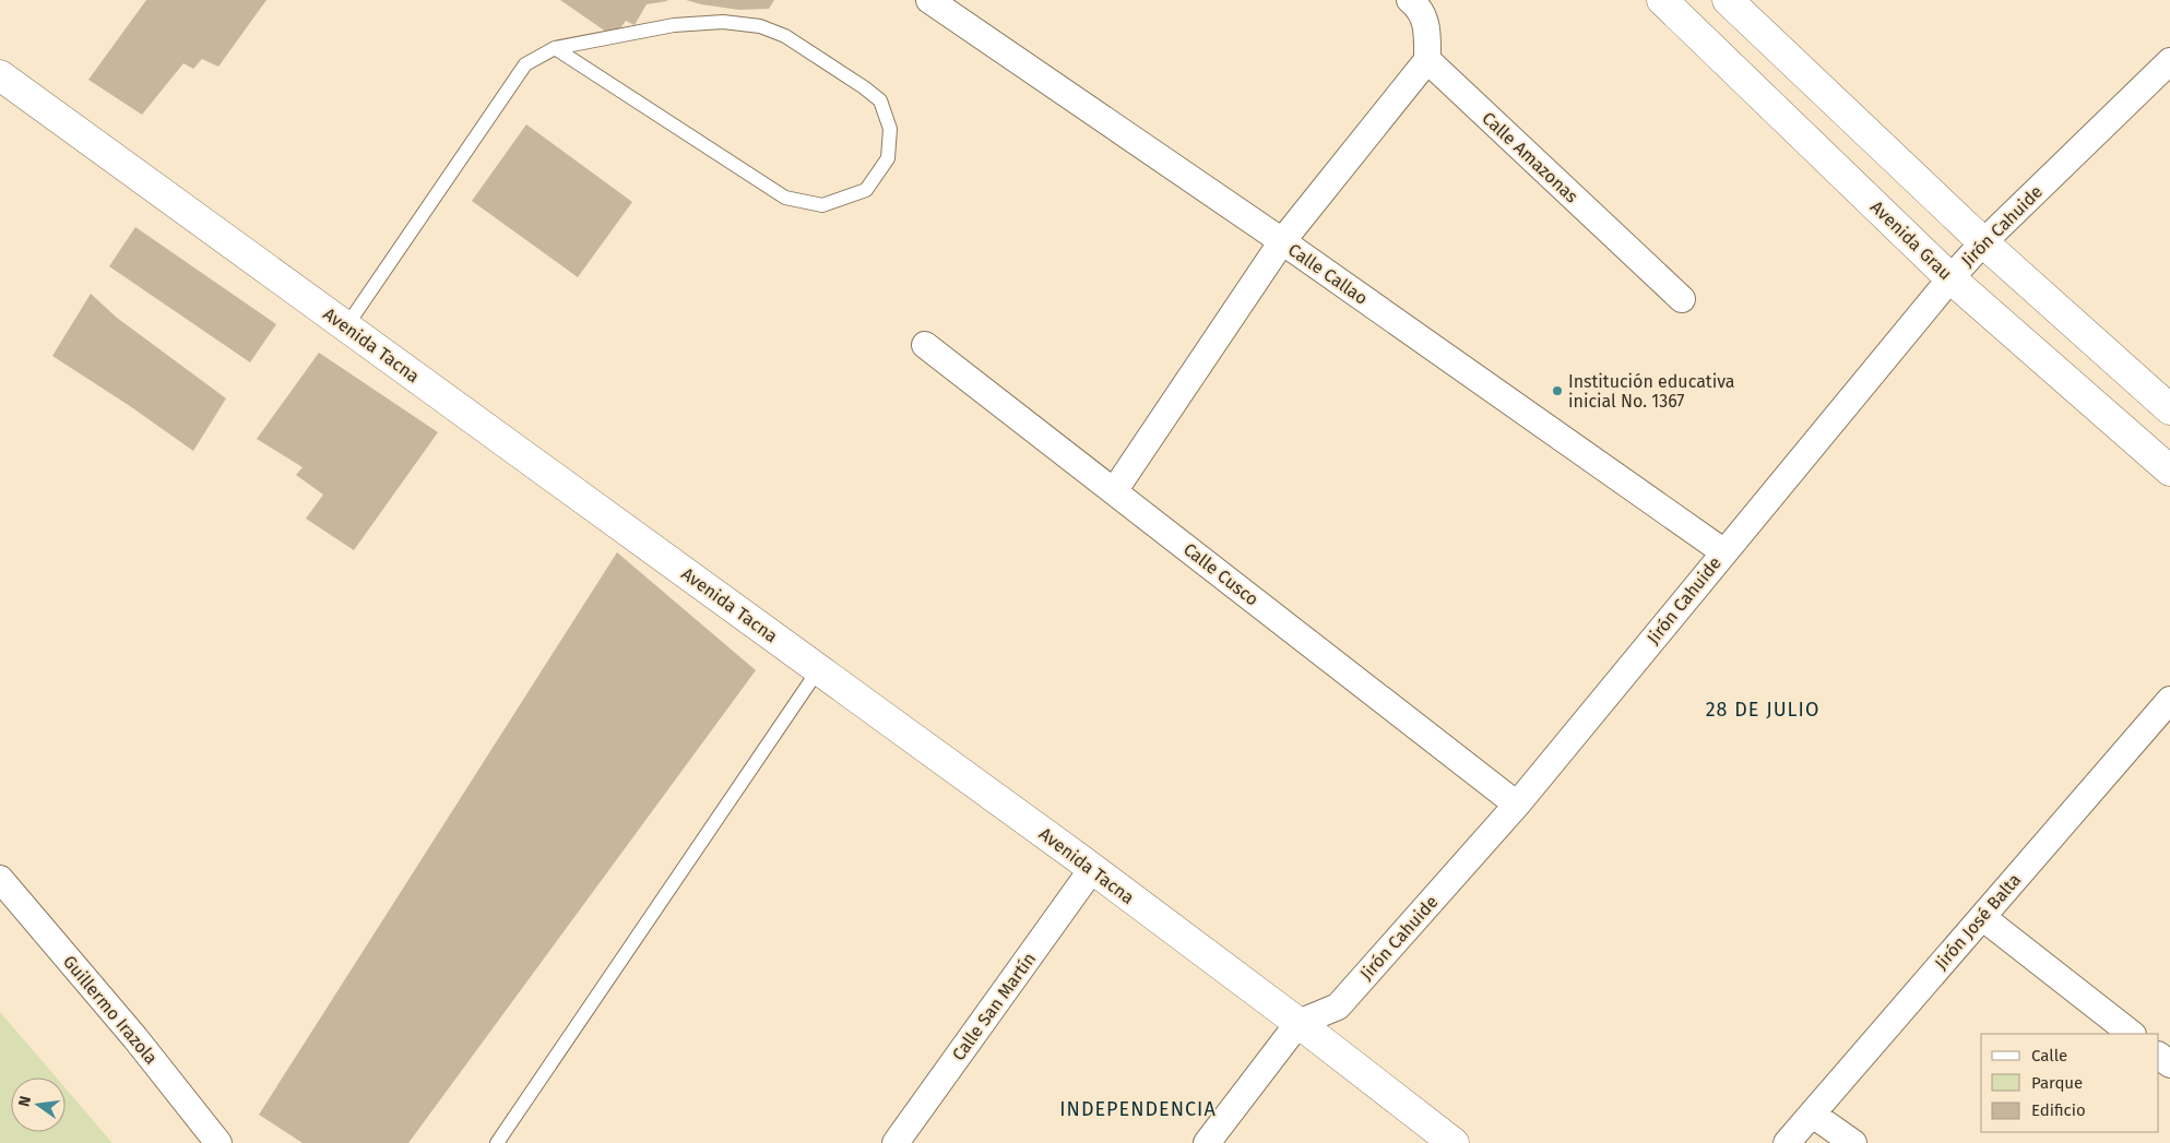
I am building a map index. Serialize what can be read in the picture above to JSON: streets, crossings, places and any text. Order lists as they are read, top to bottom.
{
  "streets": {
    "street": [
      "Calle Amazonas",
      "Jirón Cahuide",
      "Avenida Grau",
      "Calle Callao",
      "Avenida Tacna",
      "Calle Cusco",
      "Jirón José Balta",
      "Calle San Martín",
      "Guillermo Irazola"
    ]
  },
  "crossings": [
    ["Jirón Cahuide", "Avenida Grau"],
    ["Jirón Cahuide", "Calle Callao"],
    ["Jirón Cahuide", "Avenida Tacna"],
    ["Jirón Cahuide", "Calle Cusco"],
    ["Avenida Tacna", "Calle San Martín"]
  ],
  "districts": ["28 DE JULIO", "INDEPENDENCIA"],
  "places": ["Institución educativa inicial No. 1367"],
  "legend": ["Calle", "Parque", "Edificio"],
  "north": "left"
}
